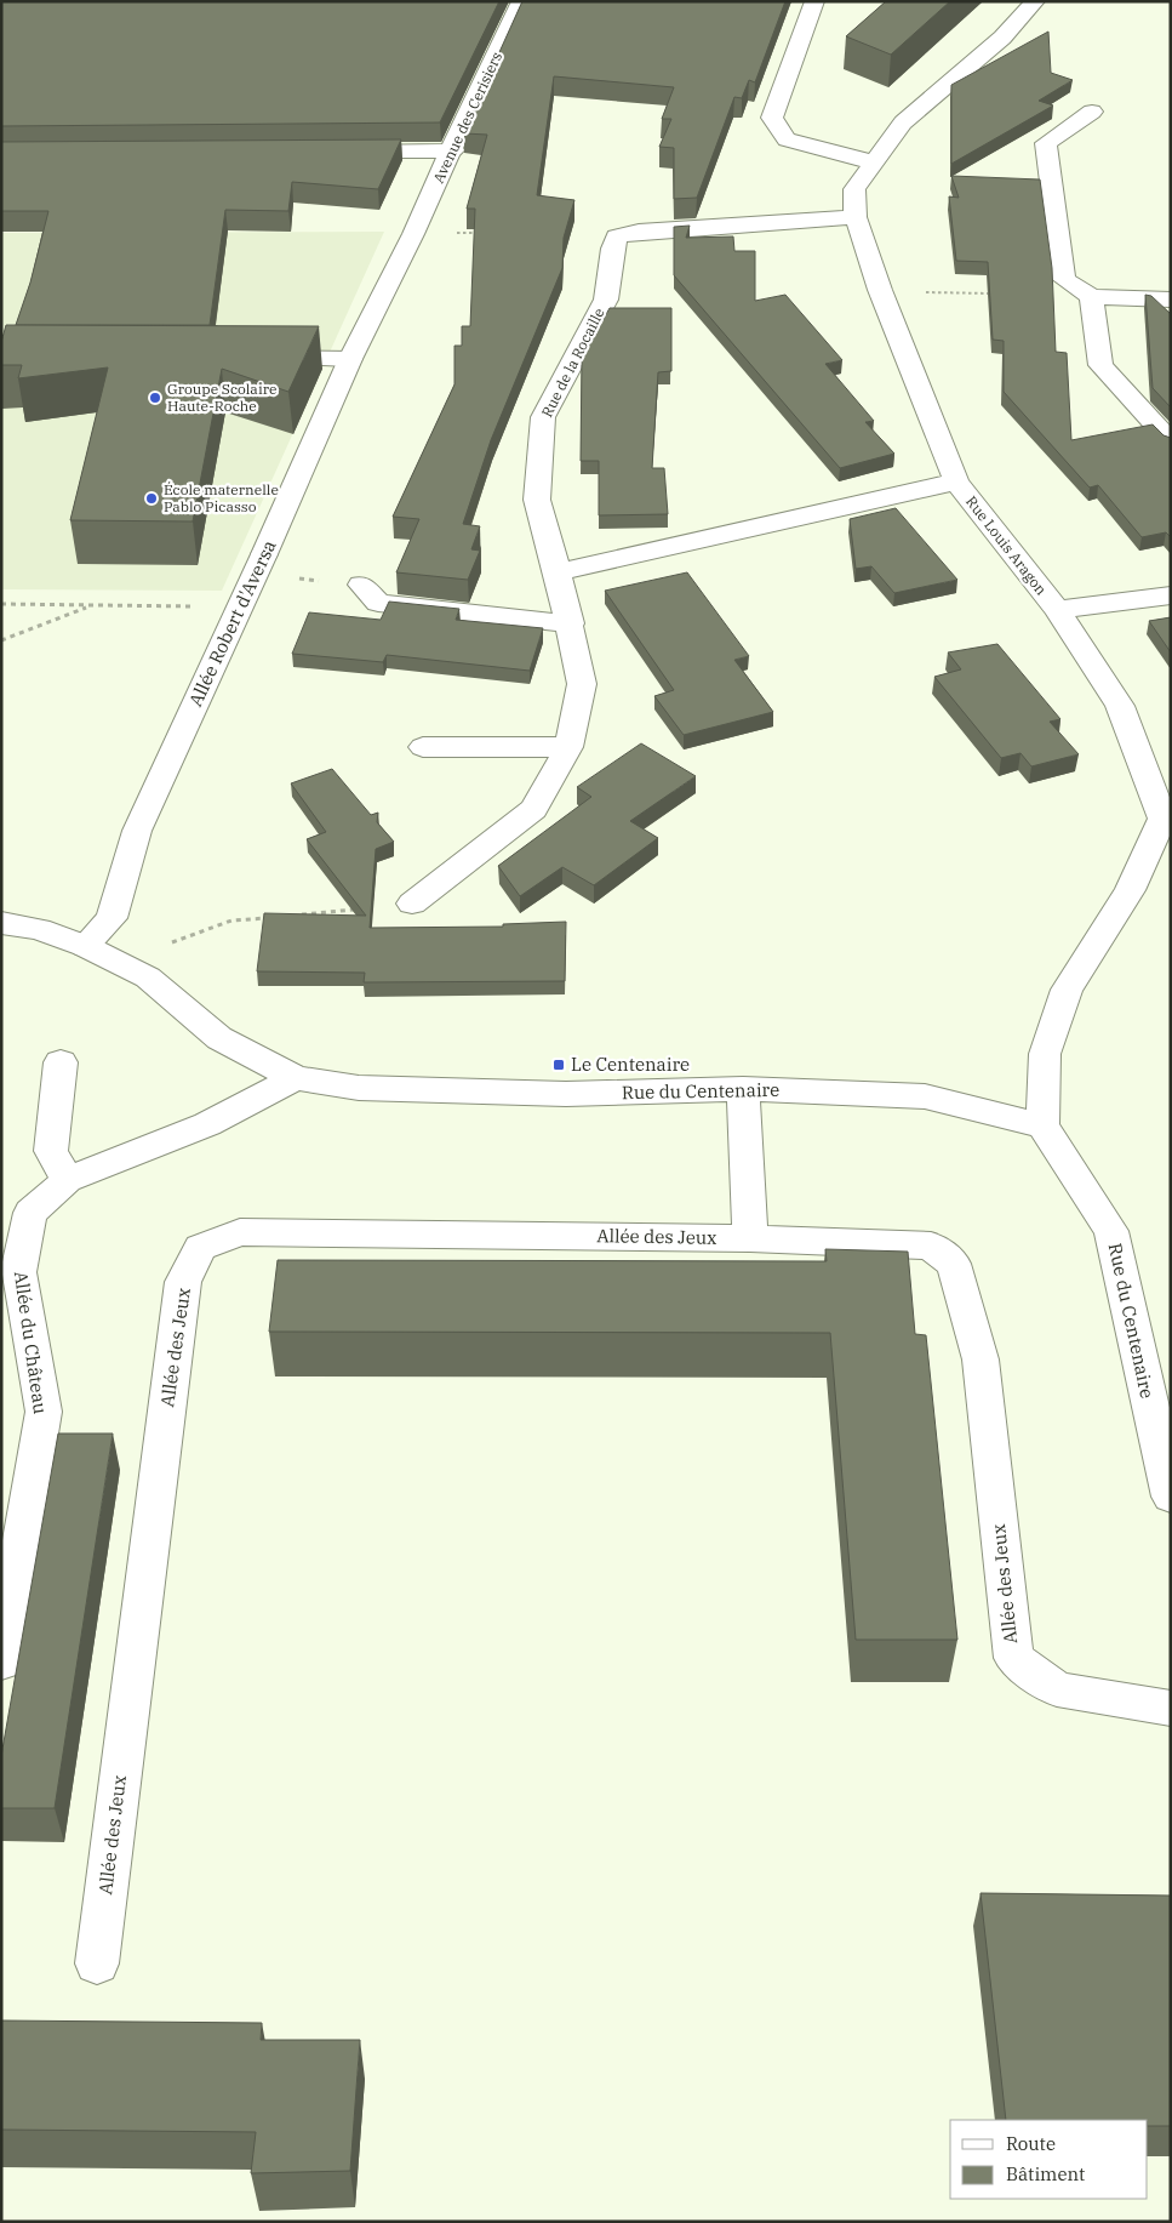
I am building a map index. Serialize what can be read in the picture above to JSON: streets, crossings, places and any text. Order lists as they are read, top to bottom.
{
  "streets": {
    "street": [
      "Avenue des Cerisiers",
      "Rue de la Rocaille",
      "Rue Louis Aragon",
      "Allée Robert d'Aversa",
      "Rue du Centenaire",
      "Allée des Jeux",
      "Allée du Château"
    ]
  },
  "crossings": [
    ["Avenue des Cerisiers", "Allée Robert d'Aversa"],
    ["Rue de la Rocaille", "Rue Louis Aragon"],
    ["Rue Louis Aragon", "Rue du Centenaire"],
    ["Allée Robert d'Aversa", "Rue du Centenaire"],
    ["Rue du Centenaire", "Allée du Château"]
  ],
  "places": {
    "other": ["Groupe Scolaire Haute-Roche", "École maternelle Pablo Picasso"],
    "transit": ["Le Centenaire"]
  },
  "legend": ["Route", "Bâtiment"]
}
